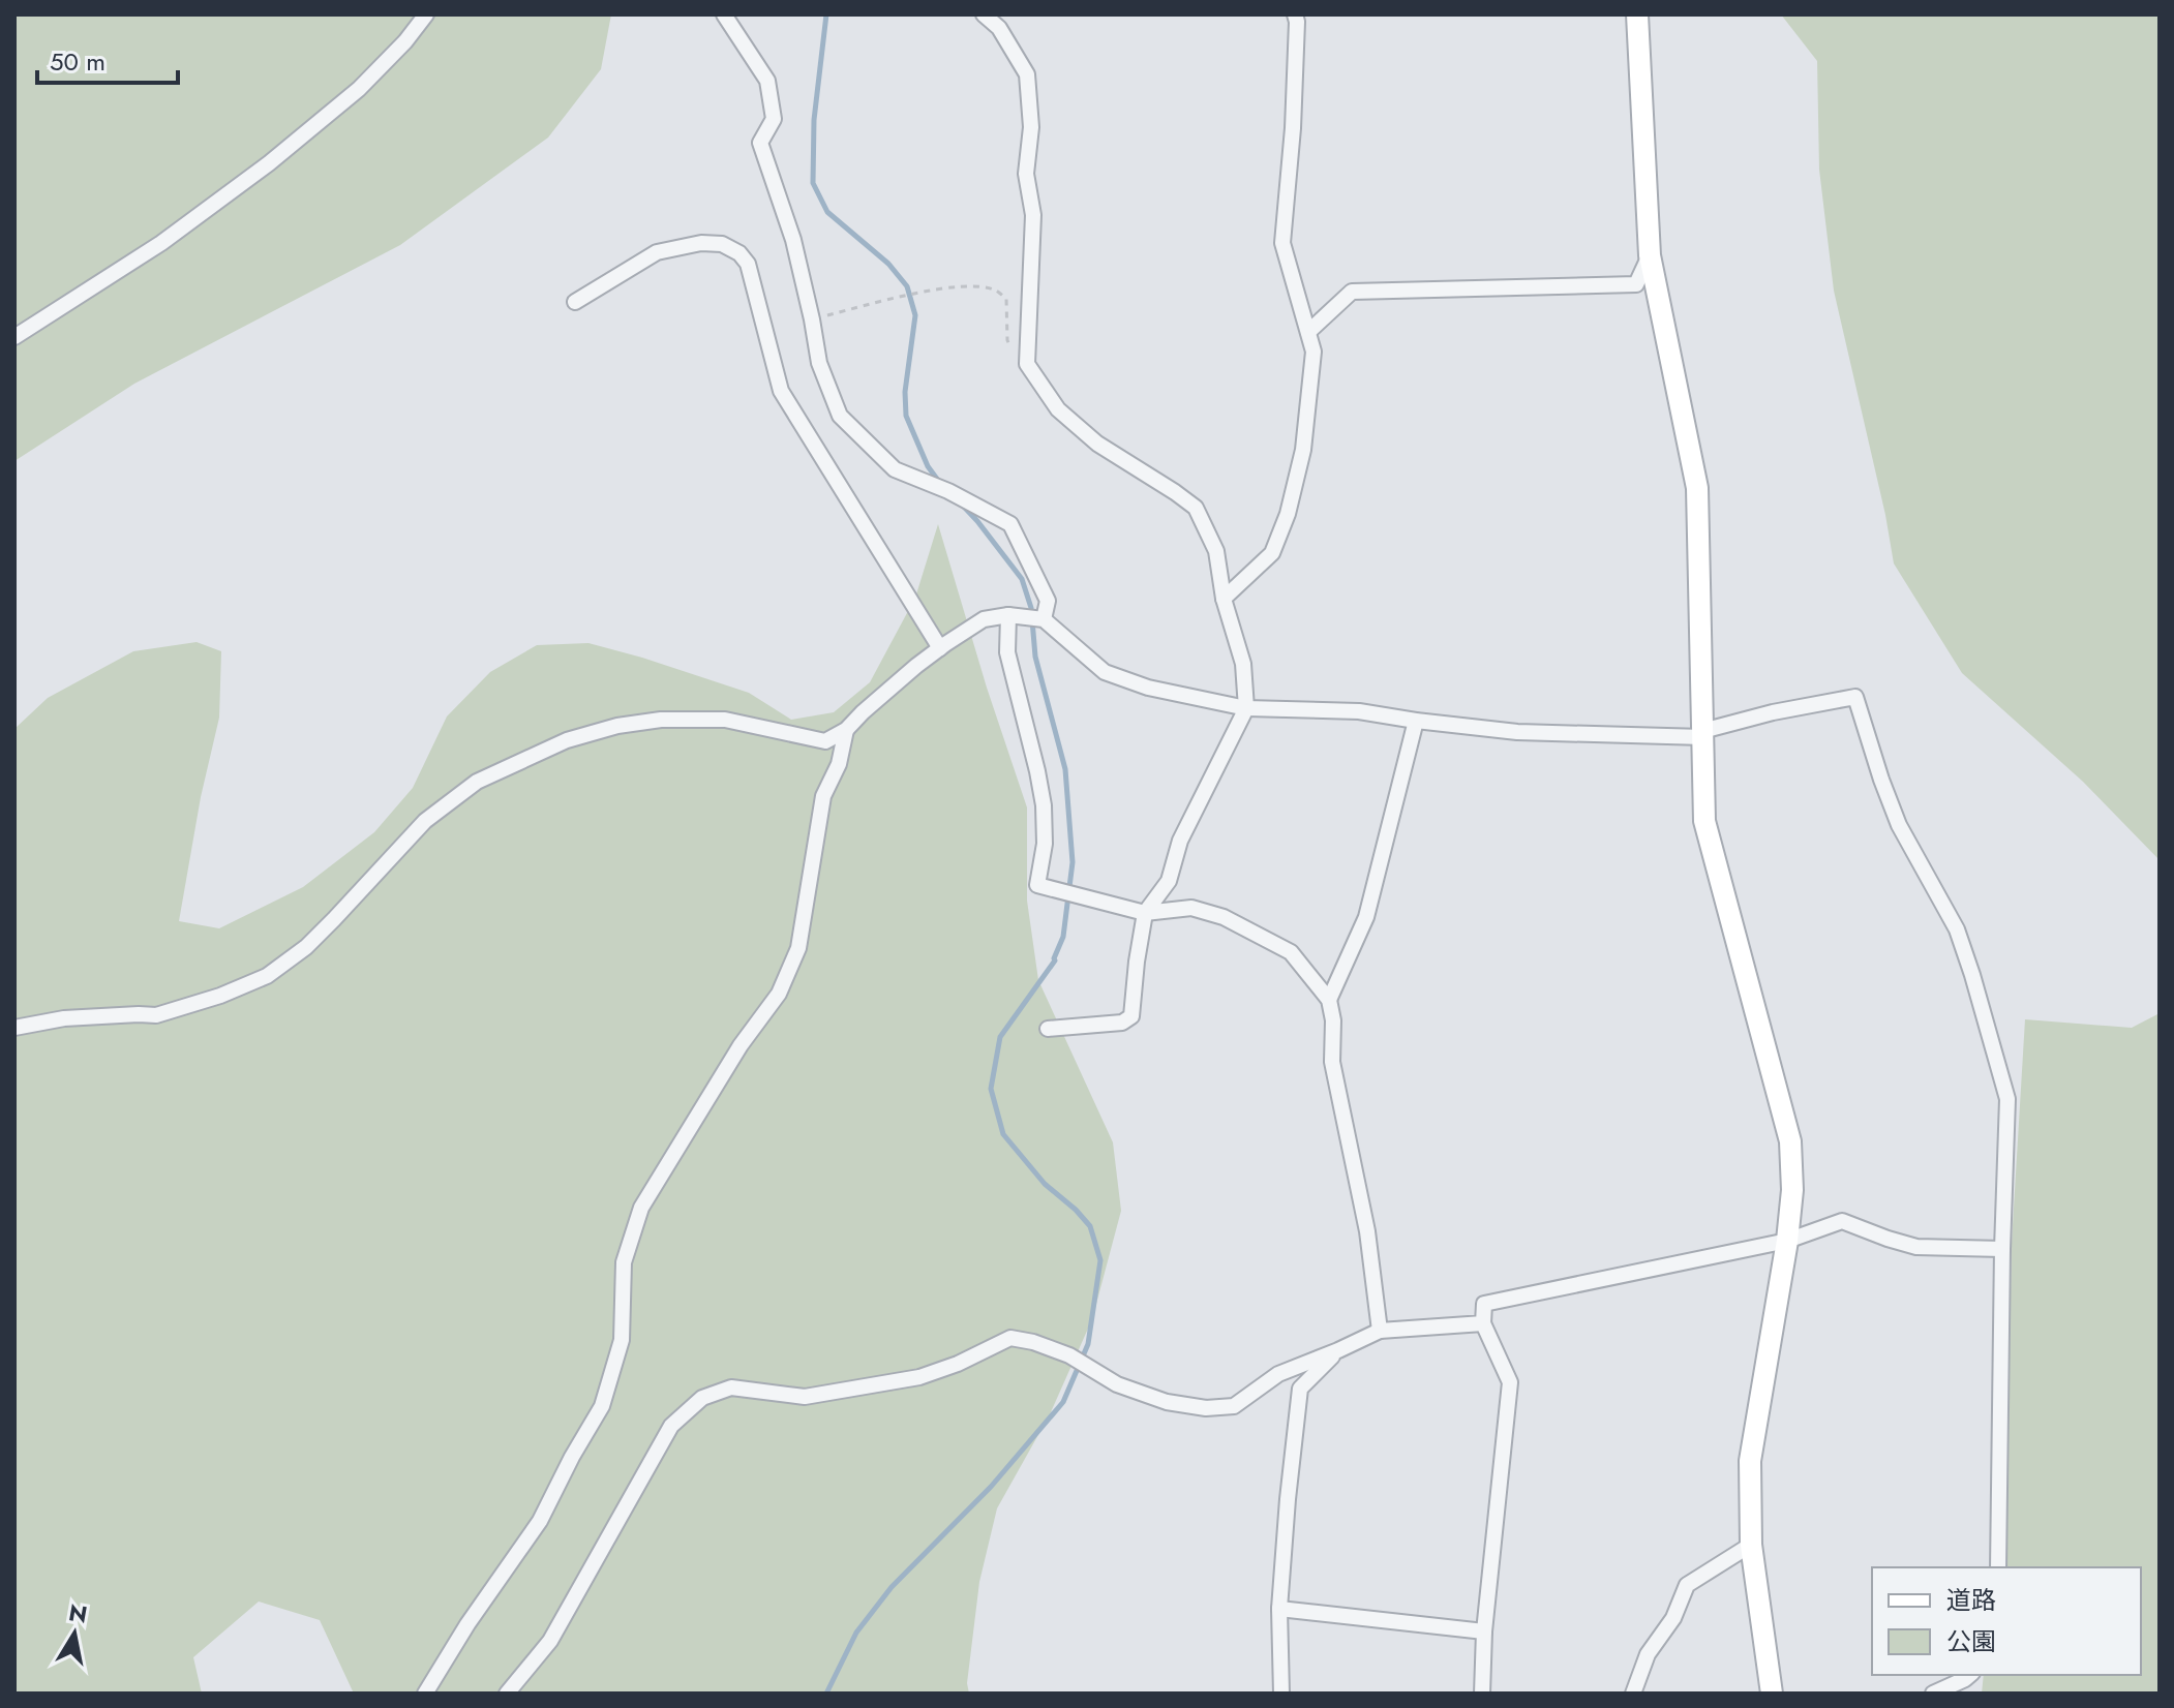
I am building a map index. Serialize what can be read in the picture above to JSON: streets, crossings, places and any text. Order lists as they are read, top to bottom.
{
  "legend": ["道路", "公園"],
  "scale_bar": "50 m",
  "north": "top"
}
